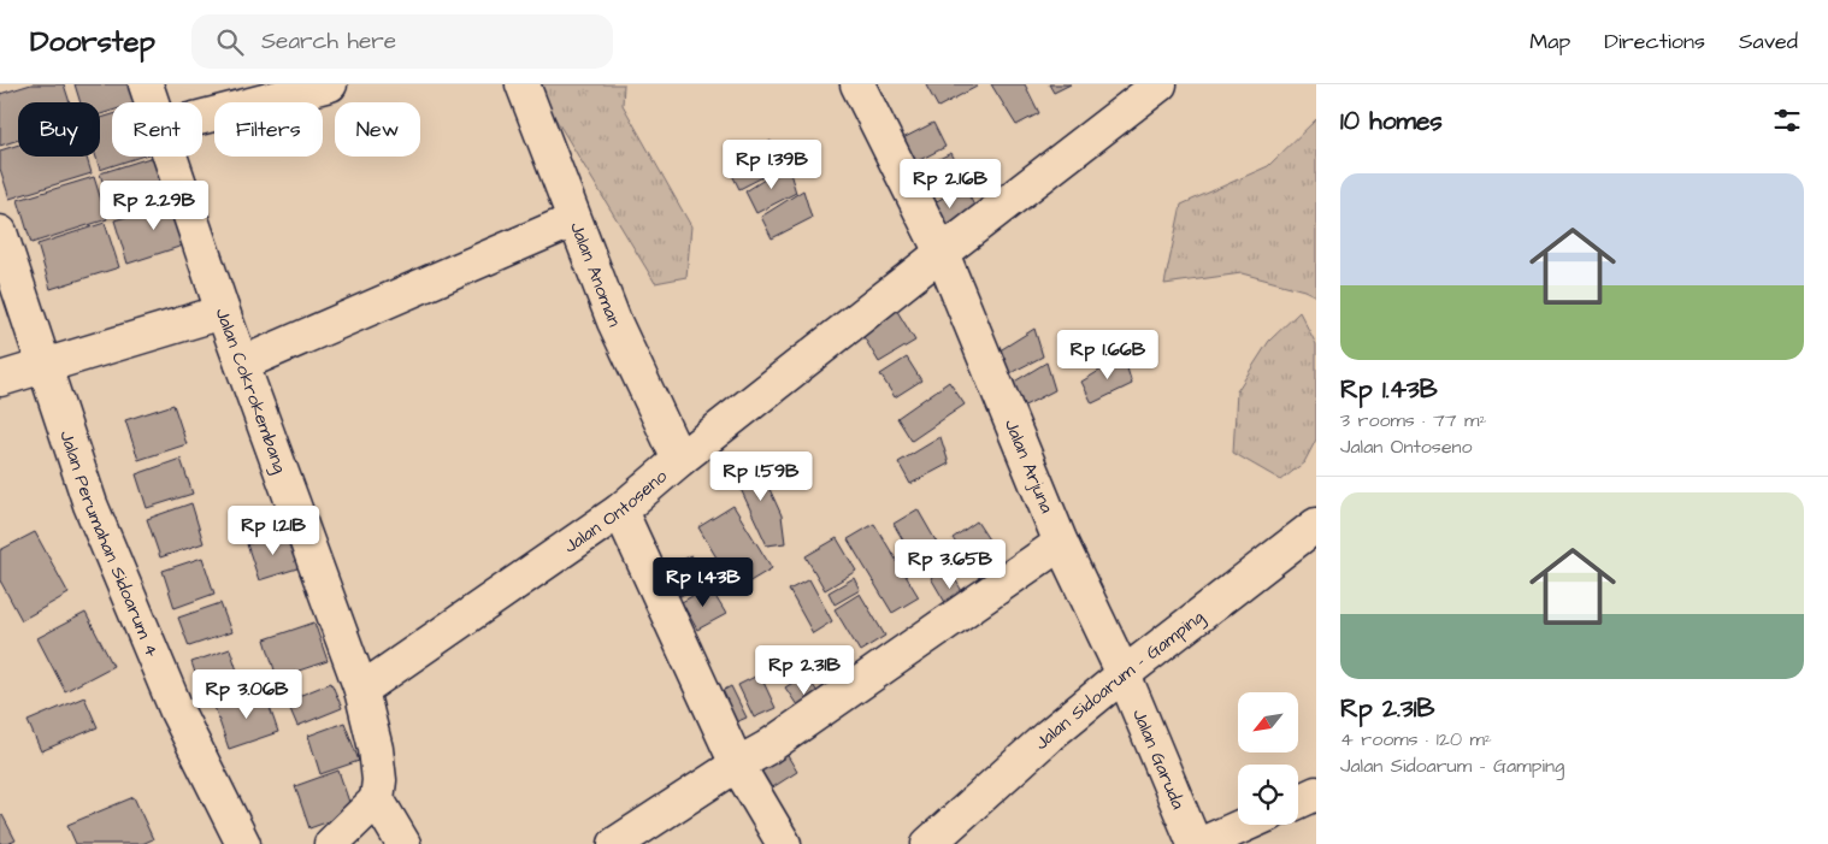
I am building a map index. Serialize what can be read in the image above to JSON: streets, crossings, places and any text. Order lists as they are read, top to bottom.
{
  "streets": {
    "street": [
      "Jalan Anoman",
      "Jalan Cokrokembang",
      "Jalan Arjuna",
      "Jalan Ontoseno",
      "Jalan Perumahan Sidoarum 4",
      "Jalan Sidoarum - Gamping",
      "Jalan Garuda"
    ]
  },
  "crossings": [
    ["Jalan Anoman", "Jalan Ontoseno"],
    ["Jalan Cokrokembang", "Jalan Ontoseno"],
    ["Jalan Arjuna", "Jalan Ontoseno"],
    ["Jalan Arjuna", "Jalan Sidoarum - Gamping"],
    ["Jalan Arjuna", "Jalan Garuda"],
    ["Jalan Sidoarum - Gamping", "Jalan Garuda"]
  ],
  "north": "bottom left",
  "page": {
    "header": "Doorstep",
    "search": "Search here",
    "nav": ["Map", "Directions", "Saved"],
    "heading": "10 homes",
    "chip": [
      "Buy",
      "Rent",
      "Filters",
      "New"
    ],
    "price": [
      "Rp 1.39B",
      "Rp 2.16B",
      "Rp 2.29B",
      "Rp 1.66B",
      "Rp 1.59B",
      "Rp 1.21B",
      "Rp 3.65B",
      "Rp 1.43B",
      "Rp 2.31B",
      "Rp 3.06B"
    ],
    "list": [
      {
        "name": "Rp 1.43B",
        "note": "3 rooms · 77 m² · Jalan Ontoseno"
      },
      {
        "name": "Rp 2.31B",
        "note": "4 rooms · 120 m² · Jalan Sidoarum - Gamping"
      }
    ]
  }
}
